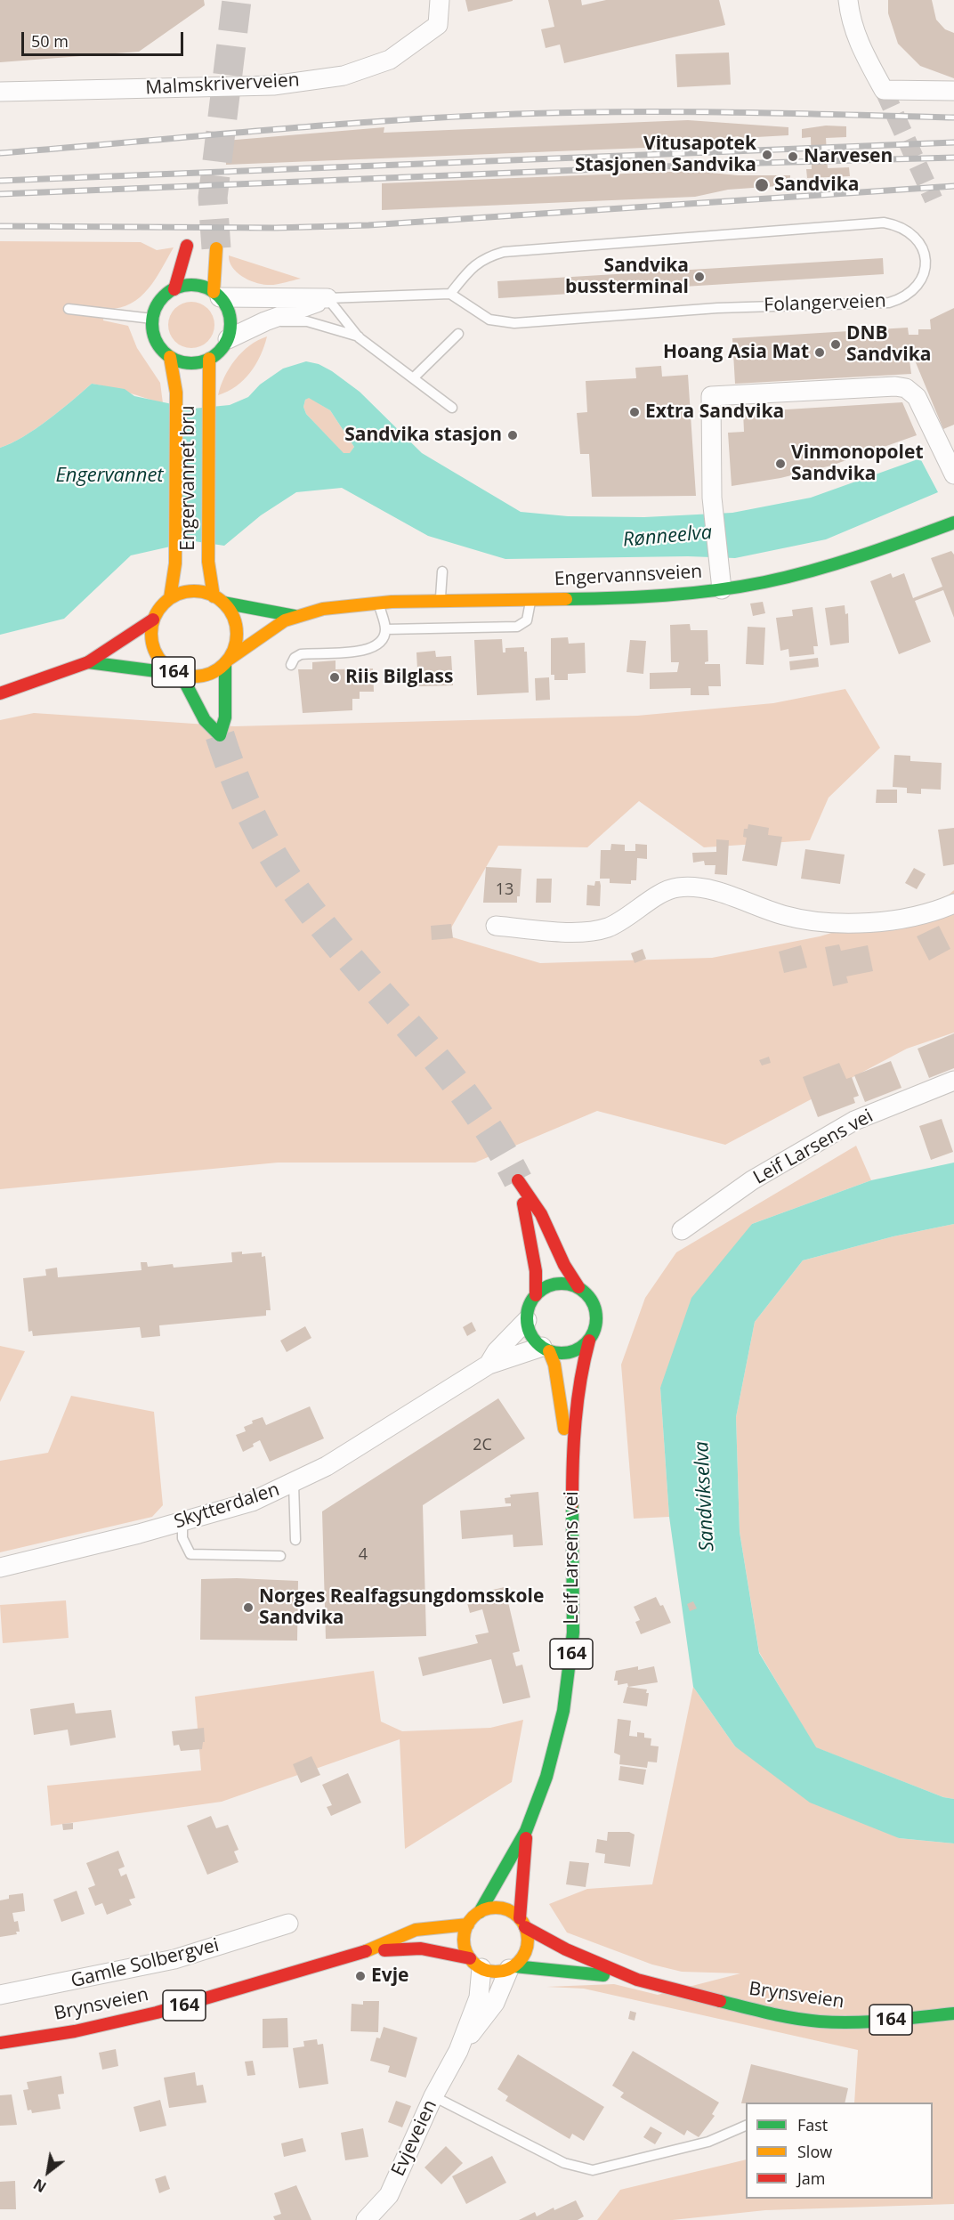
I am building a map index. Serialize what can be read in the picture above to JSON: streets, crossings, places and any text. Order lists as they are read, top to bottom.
{
  "streets": {
    "main road": [
      "Engervannet bru",
      "Engervannsveien",
      "164",
      "Leif Larsens vei",
      "Brynsveien"
    ],
    "street": [
      "Malmskriverveien",
      "Skytterdalen",
      "Gamle Solbergvei",
      "Evjeveien"
    ],
    "lane": ["Folangerveien"]
  },
  "crossings": [
    ["Engervannet bru", "Engervannsveien"],
    ["Engervannet bru", "164"],
    ["Engervannsveien", "164"],
    ["164", "Leif Larsens vei"],
    ["164", "Skytterdalen"],
    ["164", "Brynsveien"],
    ["164", "Evjeveien"],
    ["Leif Larsens vei", "Skytterdalen"],
    ["Leif Larsens vei", "Brynsveien"],
    ["Leif Larsens vei", "Evjeveien"],
    ["Brynsveien", "Evjeveien"]
  ],
  "water": ["Engervannet", "Rønneelva", "Sandvikselva"],
  "places": [
    "Vitusapotek Stasjonen Sandvika",
    "Narvesen",
    "Sandvika",
    "Sandvika bussterminal",
    "DNB Sandvika",
    "Hoang Asia Mat",
    "Extra Sandvika",
    "Sandvika stasjon",
    "Vinmonopolet Sandvika",
    "Riis Bilglass",
    "Norges Realfagsungdomsskole Sandvika",
    "Evje"
  ],
  "house_numbers": ["13", "2C", "4"],
  "legend": ["Fast", "Slow", "Jam"],
  "scale_bar": "50 m",
  "north": "bottom left"
}
